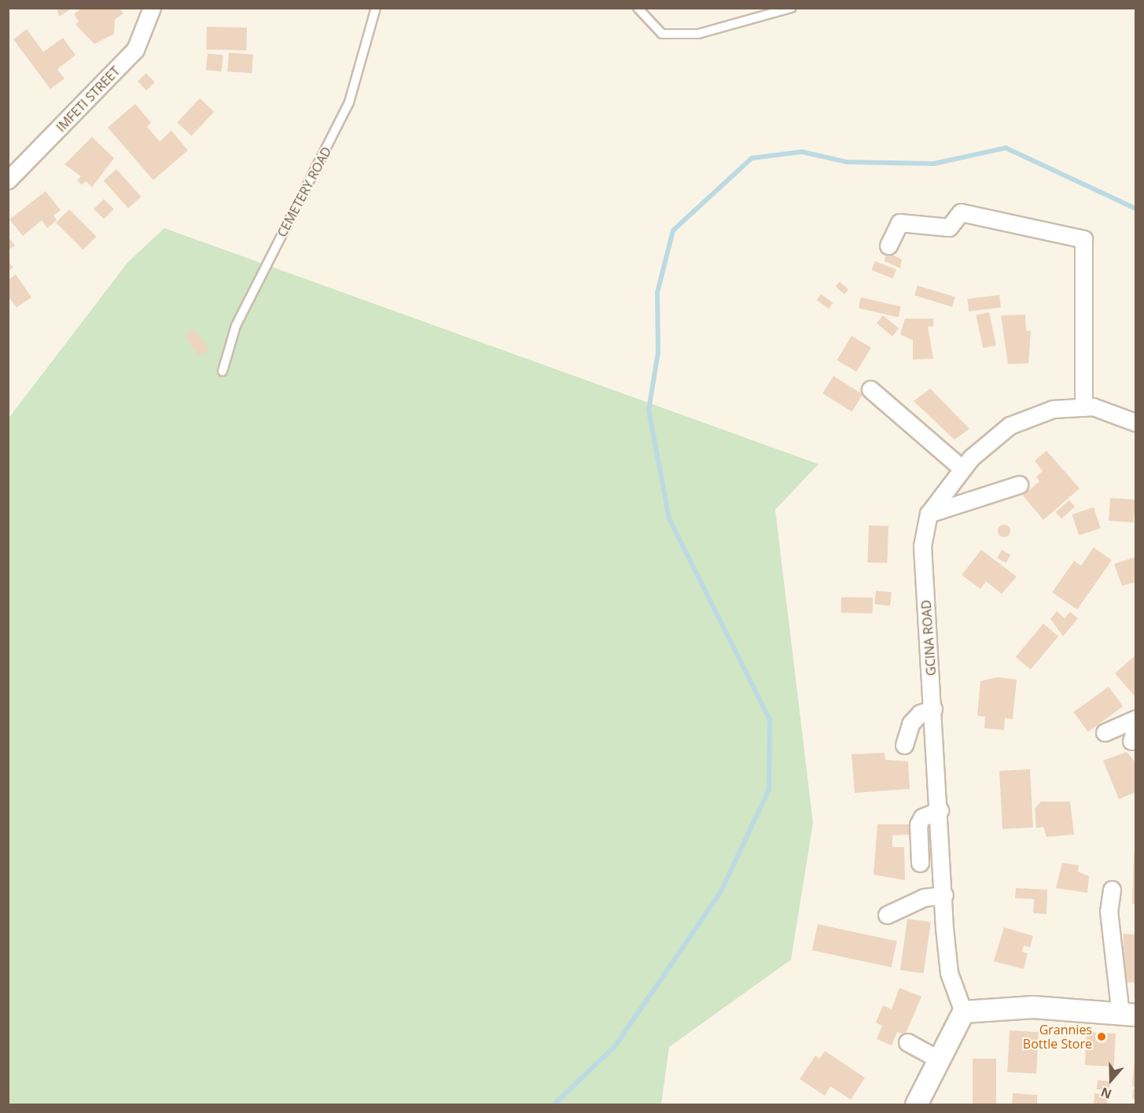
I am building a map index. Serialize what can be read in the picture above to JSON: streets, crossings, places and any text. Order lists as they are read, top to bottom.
{
  "streets": {
    "street": ["IMFETI STREET", "GCINA ROAD"],
    "lane": ["CEMETERY ROAD"]
  },
  "places": ["Grannies Bottle Store"],
  "north": "bottom"
}
